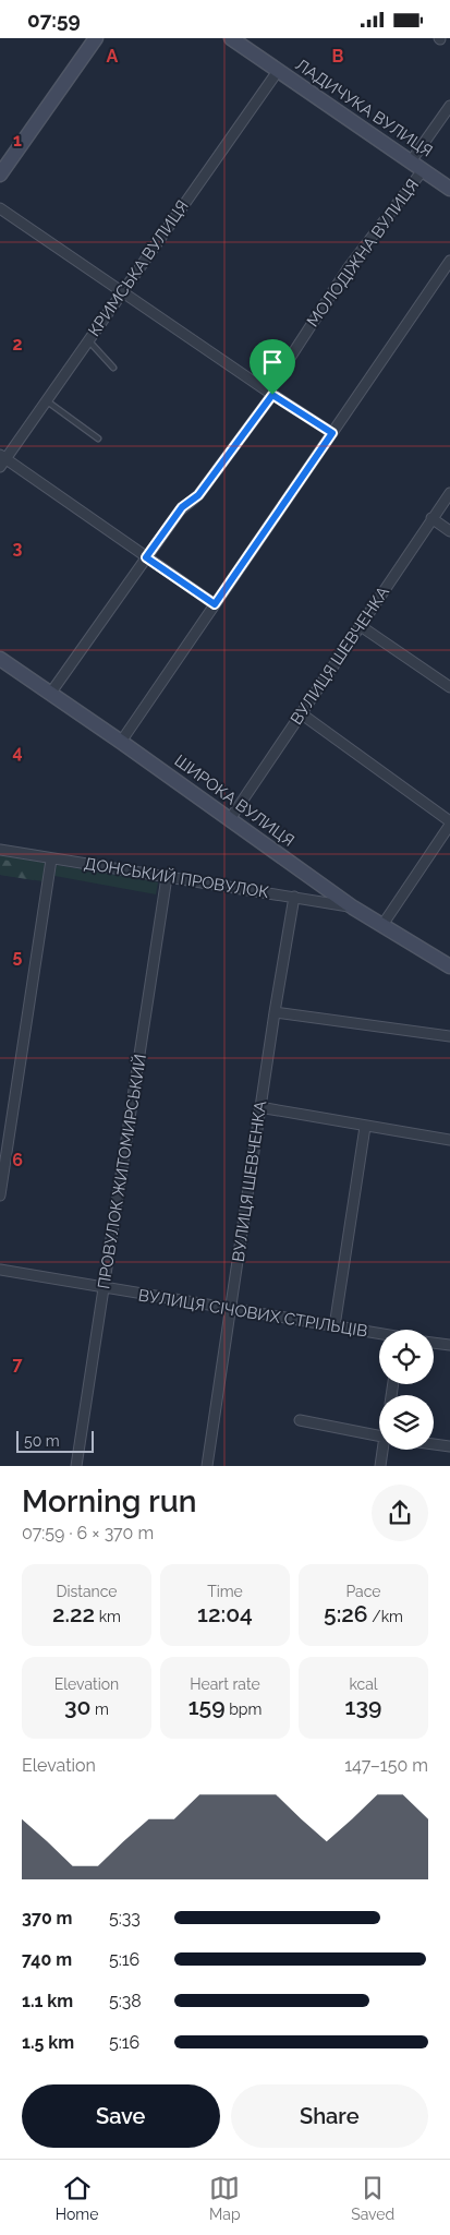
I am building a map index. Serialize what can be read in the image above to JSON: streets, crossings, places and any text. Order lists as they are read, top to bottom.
{
  "streets": {
    "street": [
      "ЛАДИЧУКА ВУЛИЦЯ",
      "МОЛОДІЖНА ВУЛИЦЯ",
      "КРИМСЬКА ВУЛИЦЯ",
      "ВУЛИЦЯ ШЕВЧЕНКА",
      "ШИРОКА ВУЛИЦЯ",
      "ДОНСЬКИЙ ПРОВУЛОК",
      "ПРОВУЛОК ЖИТОМИРСЬКИЙ",
      "ВУЛИЦЯ СІЧОВИХ СТРІЛЬЦІВ"
    ]
  },
  "crossings": [
    ["ЛАДИЧУКА ВУЛИЦЯ", "МОЛОДІЖНА ВУЛИЦЯ"],
    ["ЛАДИЧУКА ВУЛИЦЯ", "КРИМСЬКА ВУЛИЦЯ"],
    ["МОЛОДІЖНА ВУЛИЦЯ", "ШИРОКА ВУЛИЦЯ"],
    ["ВУЛИЦЯ ШЕВЧЕНКА", "ШИРОКА ВУЛИЦЯ"],
    ["ВУЛИЦЯ ШЕВЧЕНКА", "ДОНСЬКИЙ ПРОВУЛОК"],
    ["ВУЛИЦЯ ШЕВЧЕНКА", "ВУЛИЦЯ СІЧОВИХ СТРІЛЬЦІВ"],
    ["ШИРОКА ВУЛИЦЯ", "ДОНСЬКИЙ ПРОВУЛОК"],
    ["ДОНСЬКИЙ ПРОВУЛОК", "ПРОВУЛОК ЖИТОМИРСЬКИЙ"],
    ["ПРОВУЛОК ЖИТОМИРСЬКИЙ", "ВУЛИЦЯ СІЧОВИХ СТРІЛЬЦІВ"]
  ],
  "scale_bar": "50 m",
  "page": {
    "status": "07:59",
    "scale": "50 m",
    "heading": ["Morning run", "07:59 · 6 × 370 m"],
    "stats": [
      ["Distance", "2.22 km"],
      ["Time", "12:04"],
      ["Pace", "5:26 /km"],
      ["Elevation", "30 m"],
      ["Heart rate", "159 bpm"],
      ["kcal", "139"]
    ],
    "chart": ["Elevation", "147–150 m"],
    "list": [
      {
        "name": "370 m",
        "note": "5:33"
      },
      {
        "name": "740 m",
        "note": "5:16"
      },
      {
        "name": "1.1 km",
        "note": "5:38"
      },
      {
        "name": "1.5 km",
        "note": "5:16"
      }
    ],
    "buttons": ["Save", "Share"],
    "tabs": ["Home", "Map", "Saved"]
  },
  "grid": {
    "columns": ["A", "B"],
    "rows": [
      "1",
      "2",
      "3",
      "4",
      "5",
      "6",
      "7"
    ]
  }
}
